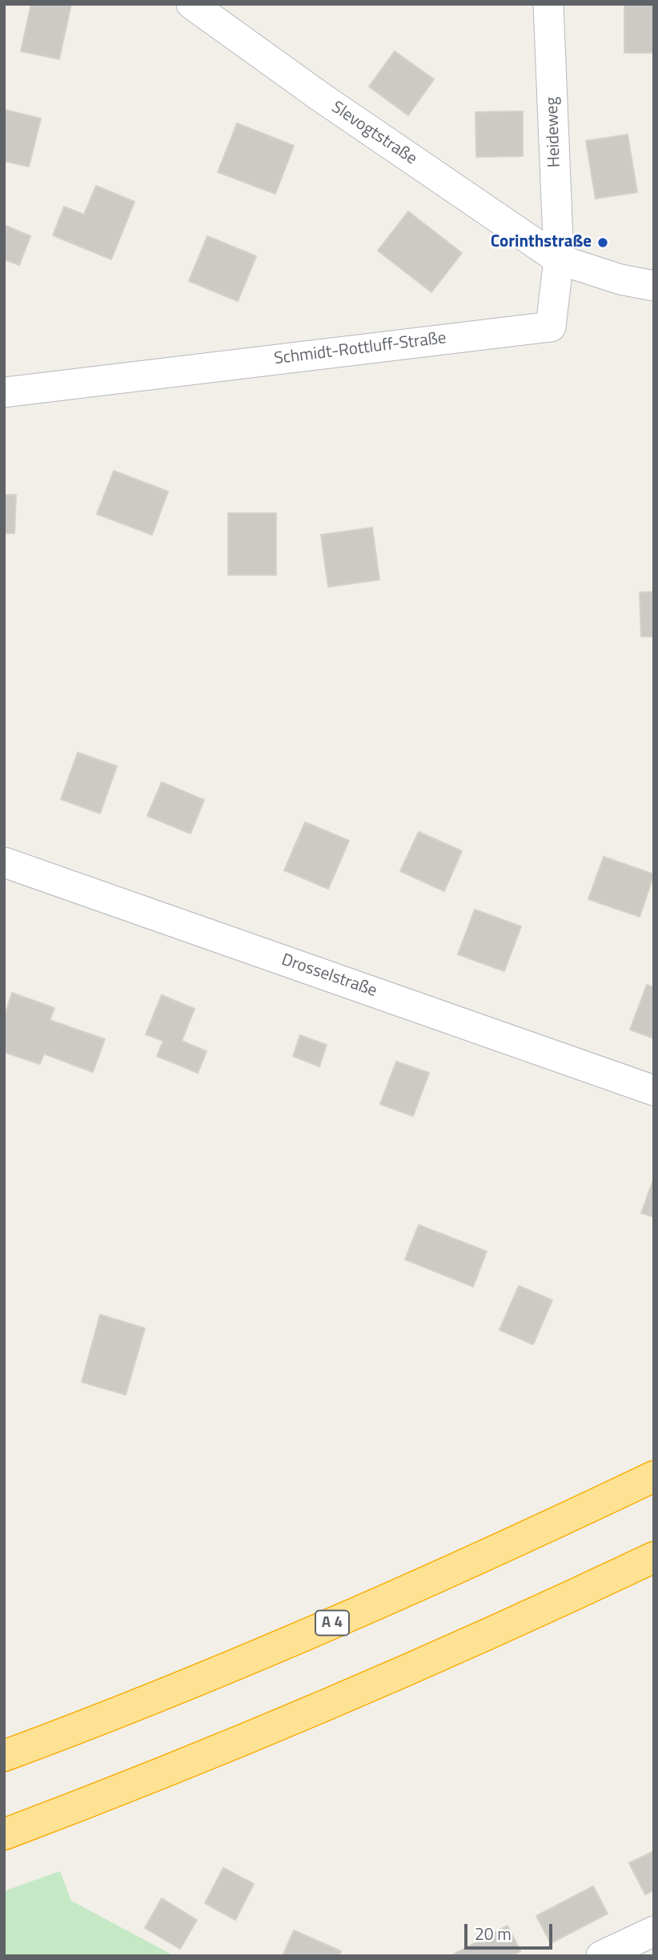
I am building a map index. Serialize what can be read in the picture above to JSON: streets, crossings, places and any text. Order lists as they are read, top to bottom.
{
  "streets": {
    "highway": ["A 4"],
    "street": [
      "Heideweg",
      "Slevogtstraße",
      "Schmidt-Rottluff-Straße",
      "Drosselstraße"
    ]
  },
  "crossings": [
    ["Heideweg", "Slevogtstraße"],
    ["Heideweg", "Schmidt-Rottluff-Straße"],
    ["Slevogtstraße", "Schmidt-Rottluff-Straße"]
  ],
  "places": ["Corinthstraße"],
  "scale_bar": "20 m"
}
